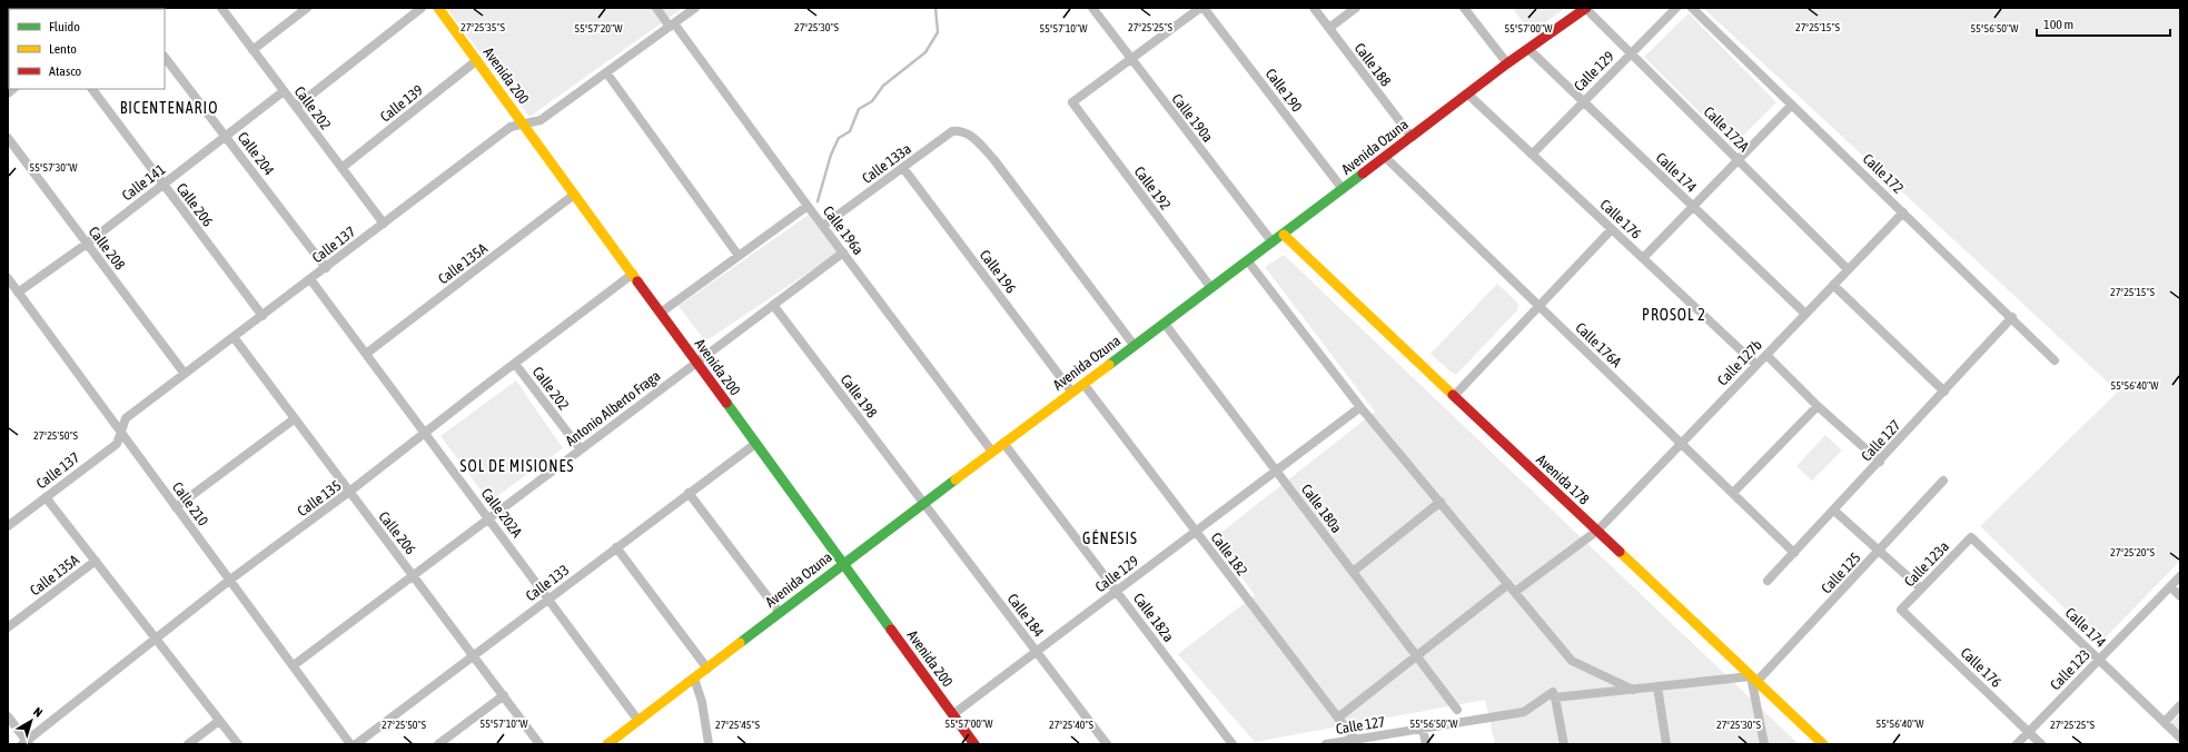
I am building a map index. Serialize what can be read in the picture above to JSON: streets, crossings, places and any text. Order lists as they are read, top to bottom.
{
  "streets": {
    "main road": ["Avenida 200", "Avenida Ozuna", "Avenida 178"],
    "street": [
      "Calle 188",
      "Calle 129",
      "Calle 190",
      "Calle 139",
      "Calle 202",
      "Calle 190a",
      "Calle 172A",
      "Calle 204",
      "Calle 133a",
      "Calle 174",
      "Calle 172",
      "Calle 141",
      "Calle 192",
      "Calle 206",
      "Calle 176",
      "Calle 196a",
      "Calle 137",
      "Calle 208",
      "Calle 135A",
      "Calle 196",
      "Calle 176A",
      "Calle 127b",
      "Calle 198",
      "Antonio Alberto Fraga",
      "Calle 127",
      "Calle 135",
      "Calle 210",
      "Calle 180a",
      "Calle 202A",
      "Calle 182",
      "Calle 123a",
      "Calle 125",
      "Calle 133",
      "Calle 184",
      "Calle 182a",
      "Calle 123"
    ]
  },
  "crossings": [
    ["Calle 188", "Avenida Ozuna"],
    ["Calle 129", "Avenida 200"],
    ["Calle 129", "Calle 172A"],
    ["Calle 129", "Calle 174"],
    ["Calle 129", "Calle 176"],
    ["Calle 129", "Calle 180a"],
    ["Calle 129", "Calle 182"],
    ["Calle 129", "Calle 184"],
    ["Calle 129", "Calle 182a"],
    ["Avenida 200", "Calle 139"],
    ["Avenida 200", "Avenida Ozuna"],
    ["Avenida 200", "Calle 137"],
    ["Avenida 200", "Calle 135A"],
    ["Avenida 200", "Antonio Alberto Fraga"],
    ["Avenida 200", "Calle 135"],
    ["Avenida 200", "Calle 133"],
    ["Calle 190", "Avenida Ozuna"],
    ["Calle 139", "Calle 202"],
    ["Calle 202", "Calle 141"],
    ["Calle 202", "Calle 137"],
    ["Calle 202", "Antonio Alberto Fraga"],
    ["Calle 202", "Calle 135"],
    ["Calle 190a", "Avenida Ozuna"],
    ["Calle 190a", "Calle 192"],
    ["Calle 172A", "Avenida Ozuna"],
    ["Calle 172A", "Calle 127b"],
    ["Avenida Ozuna", "Calle 133a"],
    ["Avenida Ozuna", "Calle 174"],
    ["Avenida Ozuna", "Calle 192"],
    ["Avenida Ozuna", "Calle 176"],
    ["Avenida Ozuna", "Calle 196a"],
    ["Avenida Ozuna", "Calle 196"],
    ["Avenida Ozuna", "Calle 176A"],
    ["Avenida Ozuna", "Calle 198"],
    ["Avenida Ozuna", "Avenida 178"],
    ["Avenida Ozuna", "Calle 180a"],
    ["Avenida Ozuna", "Calle 202A"],
    ["Avenida Ozuna", "Calle 182"],
    ["Avenida Ozuna", "Calle 184"],
    ["Avenida Ozuna", "Calle 182a"],
    ["Calle 204", "Calle 141"],
    ["Calle 204", "Calle 137"],
    ["Calle 133a", "Calle 196a"],
    ["Calle 133a", "Calle 196"],
    ["Calle 174", "Calle 127b"],
    ["Calle 174", "Calle 123a"],
    ["Calle 174", "Calle 123"],
    ["Calle 172", "Calle 127b"],
    ["Calle 172", "Calle 127"],
    ["Calle 141", "Calle 206"],
    ["Calle 141", "Calle 208"],
    ["Calle 141", "Calle 210"],
    ["Calle 206", "Calle 137"],
    ["Calle 206", "Antonio Alberto Fraga"],
    ["Calle 206", "Calle 135"],
    ["Calle 206", "Calle 133"],
    ["Calle 176", "Calle 127b"],
    ["Calle 176", "Calle 123a"],
    ["Calle 176", "Calle 123"],
    ["Calle 196a", "Calle 137"],
    ["Calle 196a", "Antonio Alberto Fraga"],
    ["Calle 137", "Calle 208"],
    ["Calle 137", "Calle 210"],
    ["Calle 137", "Calle 202A"],
    ["Calle 135A", "Calle 202A"],
    ["Calle 176A", "Calle 127b"],
    ["Calle 176A", "Calle 127"],
    ["Calle 127b", "Avenida 178"],
    ["Calle 198", "Antonio Alberto Fraga"],
    ["Calle 198", "Calle 184"],
    ["Antonio Alberto Fraga", "Calle 210"],
    ["Antonio Alberto Fraga", "Calle 202A"],
    ["Calle 127", "Calle 182"],
    ["Avenida 178", "Calle 125"],
    ["Calle 135", "Calle 210"],
    ["Calle 135", "Calle 202A"],
    ["Calle 202A", "Calle 133"]
  ],
  "districts": [
    "BICENTENARIO",
    "PROSOL 2",
    "SOL DE MISIONES",
    "GÉNESIS"
  ],
  "legend": ["Fluido", "Lento", "Atasco"],
  "scale_bar": "100 m",
  "north": "top right",
  "coordinates": [
    "27°25'15\"S",
    "27°25'35\"S",
    "27°25'30\"S",
    "27°25'25\"S",
    "55°57'00\"W",
    "55°57'20\"W",
    "55°57'10\"W",
    "55°56'50\"W",
    "55°57'30\"W",
    "55°56'40\"W",
    "27°25'50\"S",
    "27°25'20\"S",
    "27°25'45\"S",
    "27°25'40\"S"
  ]
}
